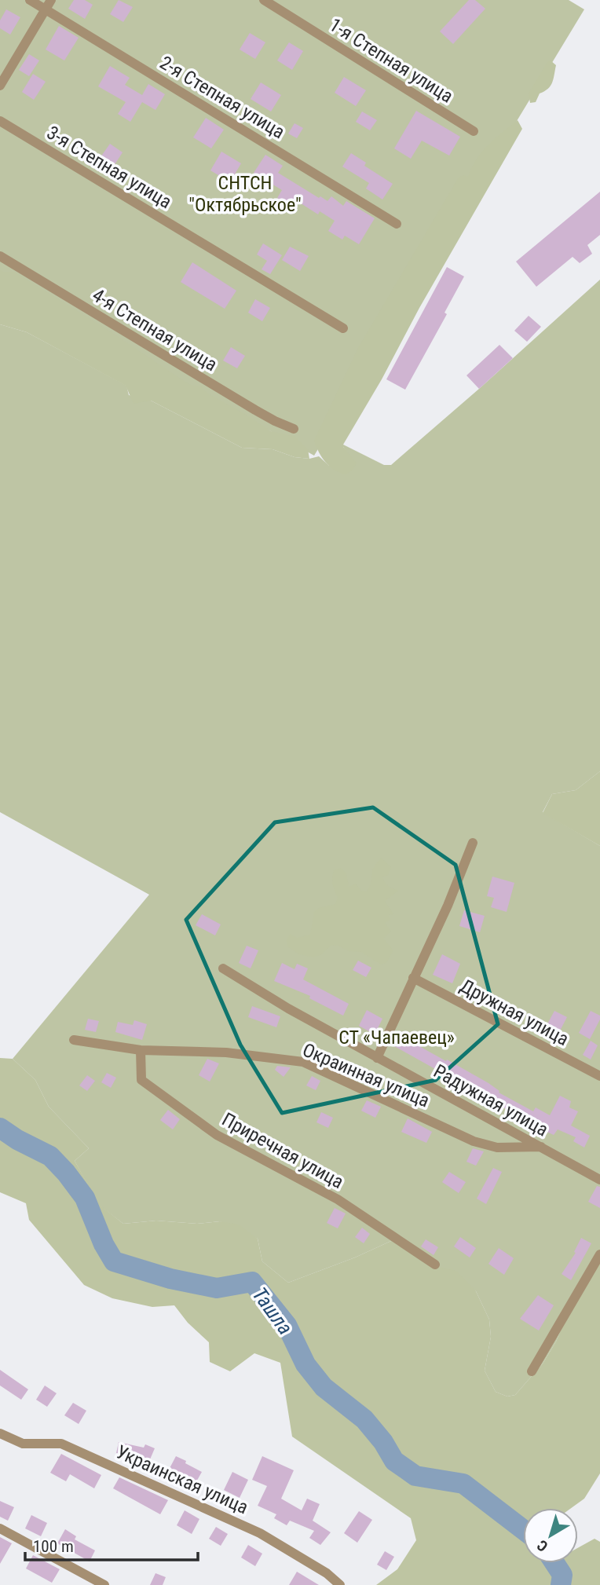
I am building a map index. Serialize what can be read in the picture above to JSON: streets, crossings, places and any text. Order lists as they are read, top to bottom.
{
  "streets": {
    "street": [
      "1-я Степная улица",
      "2-я Степная улица",
      "3-я Степная улица",
      "4-я Степная улица",
      "Дружная улица",
      "Окраинная улица",
      "Радужная улица",
      "Приречная улица",
      "Украинская улица"
    ]
  },
  "crossings": [
    ["Окраинная улица", "Радужная улица"],
    ["Окраинная улица", "Приречная улица"]
  ],
  "water": ["Ташла"],
  "parks": ["СНТСН \"Октябрьское\"", "СТ «Чапаевец»"],
  "scale_bar": "100 m",
  "north": "bottom left"
}
